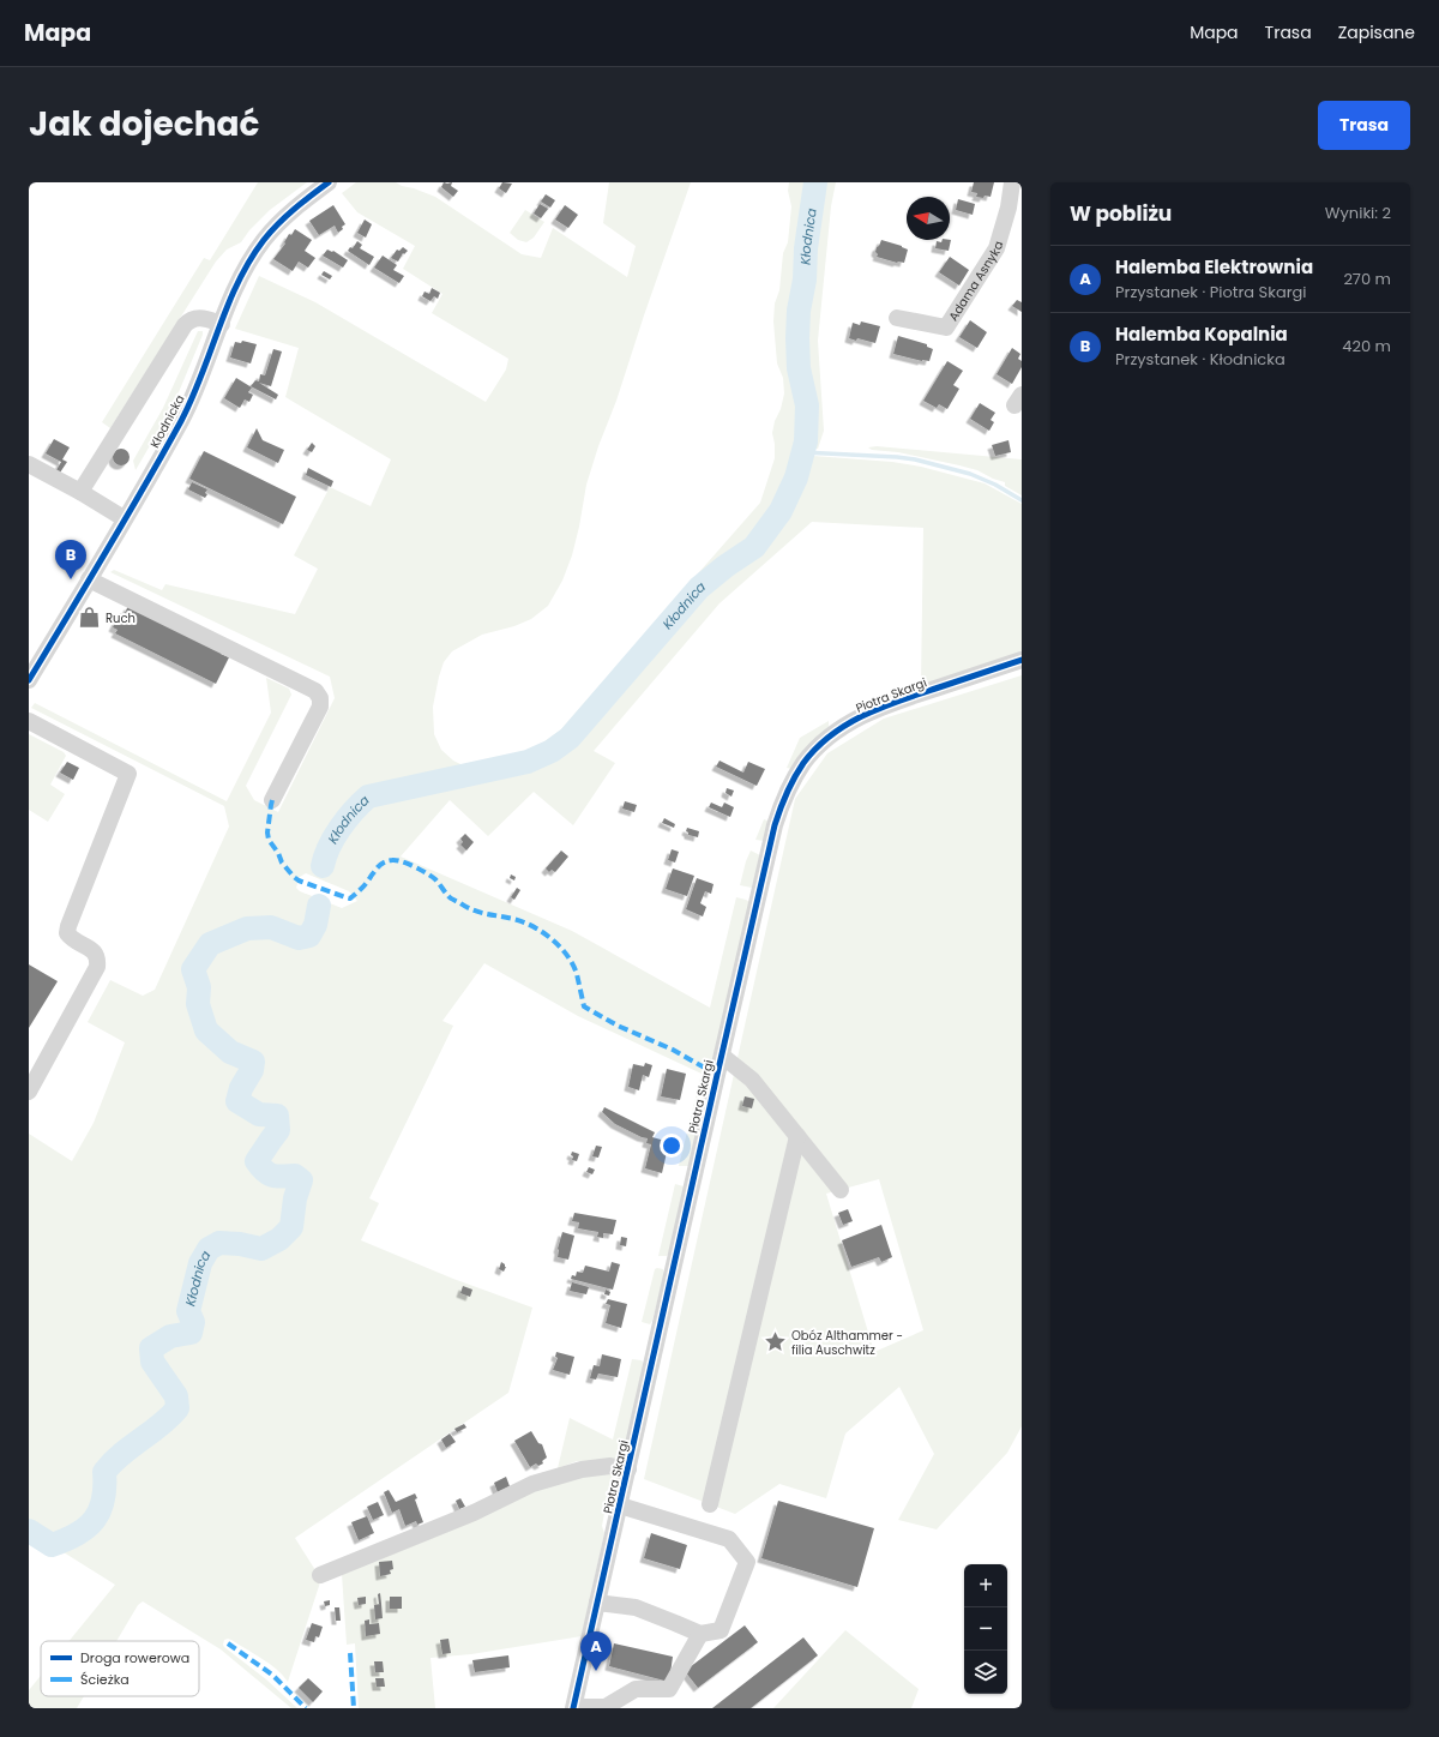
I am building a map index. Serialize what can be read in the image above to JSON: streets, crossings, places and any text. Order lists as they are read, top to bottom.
{
  "streets": {
    "street": ["Adama Asnyka", "Kłodnicka", "Piotra Skargi"]
  },
  "water": ["Kłodnica"],
  "places": {
    "shop": ["Ruch"],
    "place": ["Obóz Althammer - filia Auschwitz"]
  },
  "legend": ["Droga rowerowa", "Ścieżka"],
  "north": "left",
  "page": {
    "header": "Mapa",
    "nav": ["Mapa", "Trasa", "Zapisane"],
    "title": "Jak dojechać",
    "buttons": "Trasa",
    "heading": ["W pobliżu", "Wyniki: 2"],
    "list": [
      {
        "mark": "A",
        "name": "Halemba Elektrownia",
        "note": "Przystanek · Piotra Skargi",
        "value": "270 m"
      },
      {
        "mark": "B",
        "name": "Halemba Kopalnia",
        "note": "Przystanek · Kłodnicka",
        "value": "420 m"
      }
    ],
    "pins": ["B", "A"],
    "map_buttons": ["+", "−"]
  }
}
